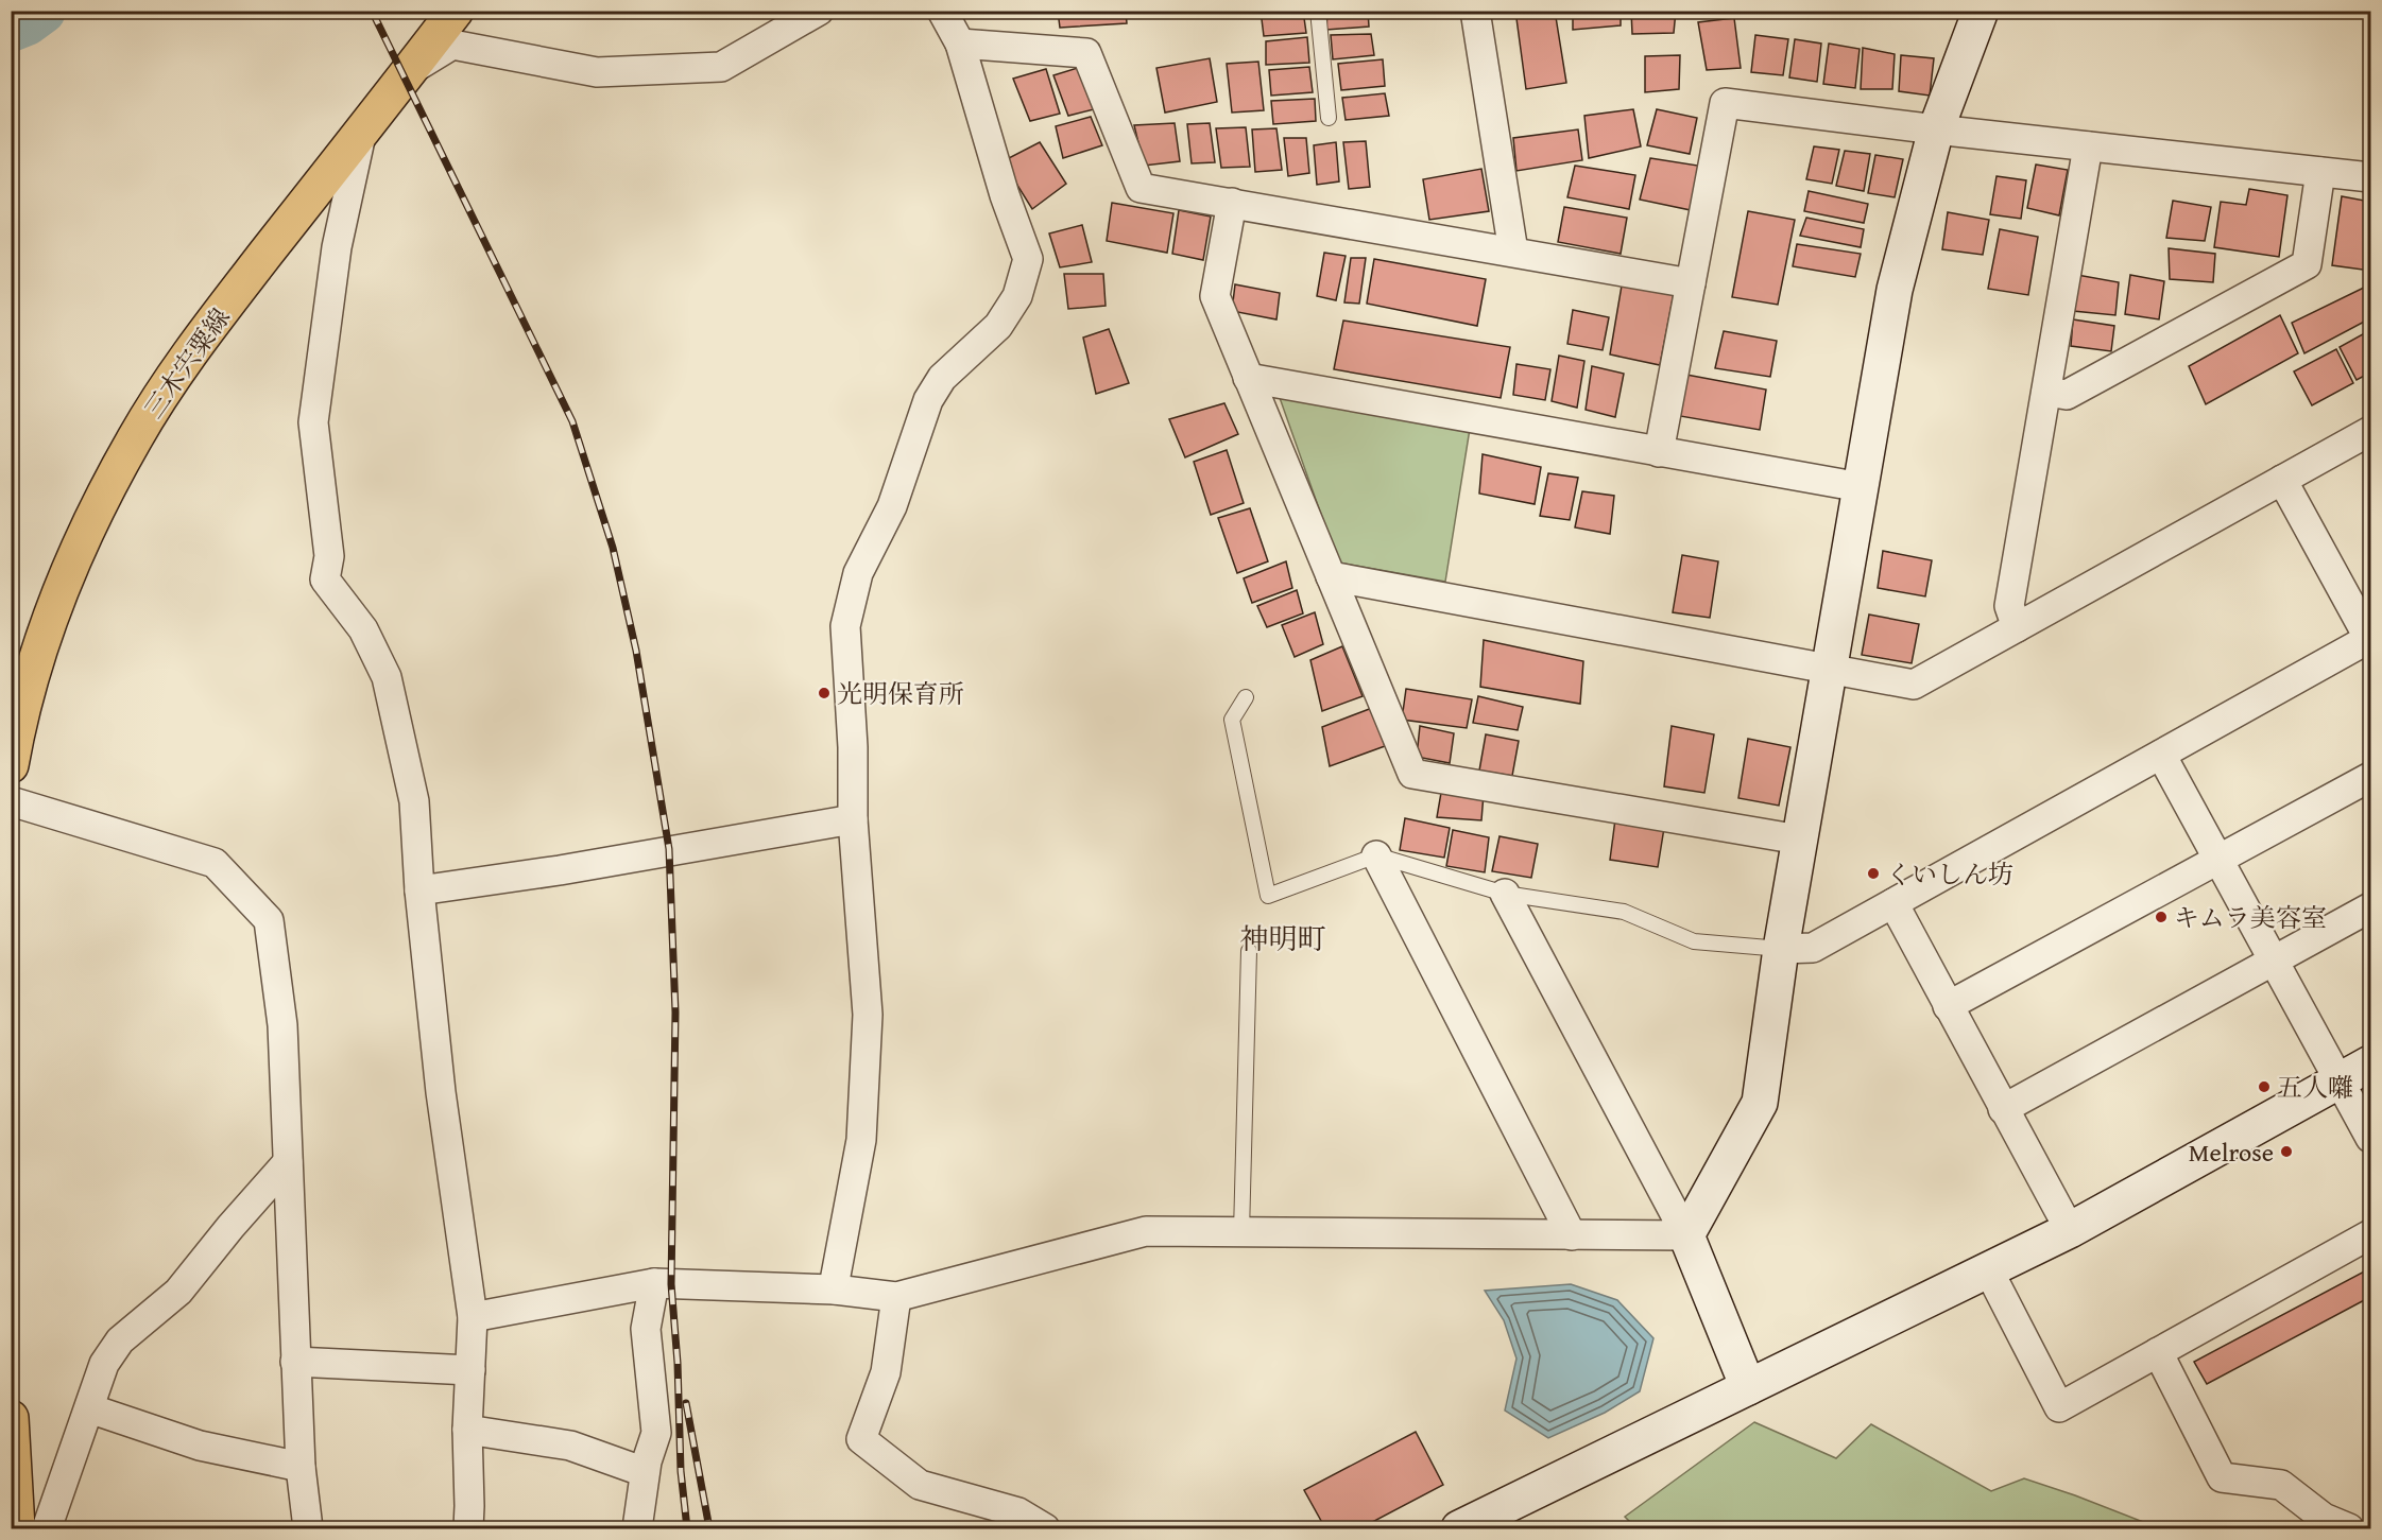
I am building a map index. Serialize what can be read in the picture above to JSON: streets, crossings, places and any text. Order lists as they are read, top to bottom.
{
  "streets": {
    "main road": ["三木宍粟線"]
  },
  "districts": ["神明町"],
  "places": [
    "光明保育所",
    "くいしん坊",
    "キムラ美容室",
    "五人囃",
    "Melrose"
  ]
}
